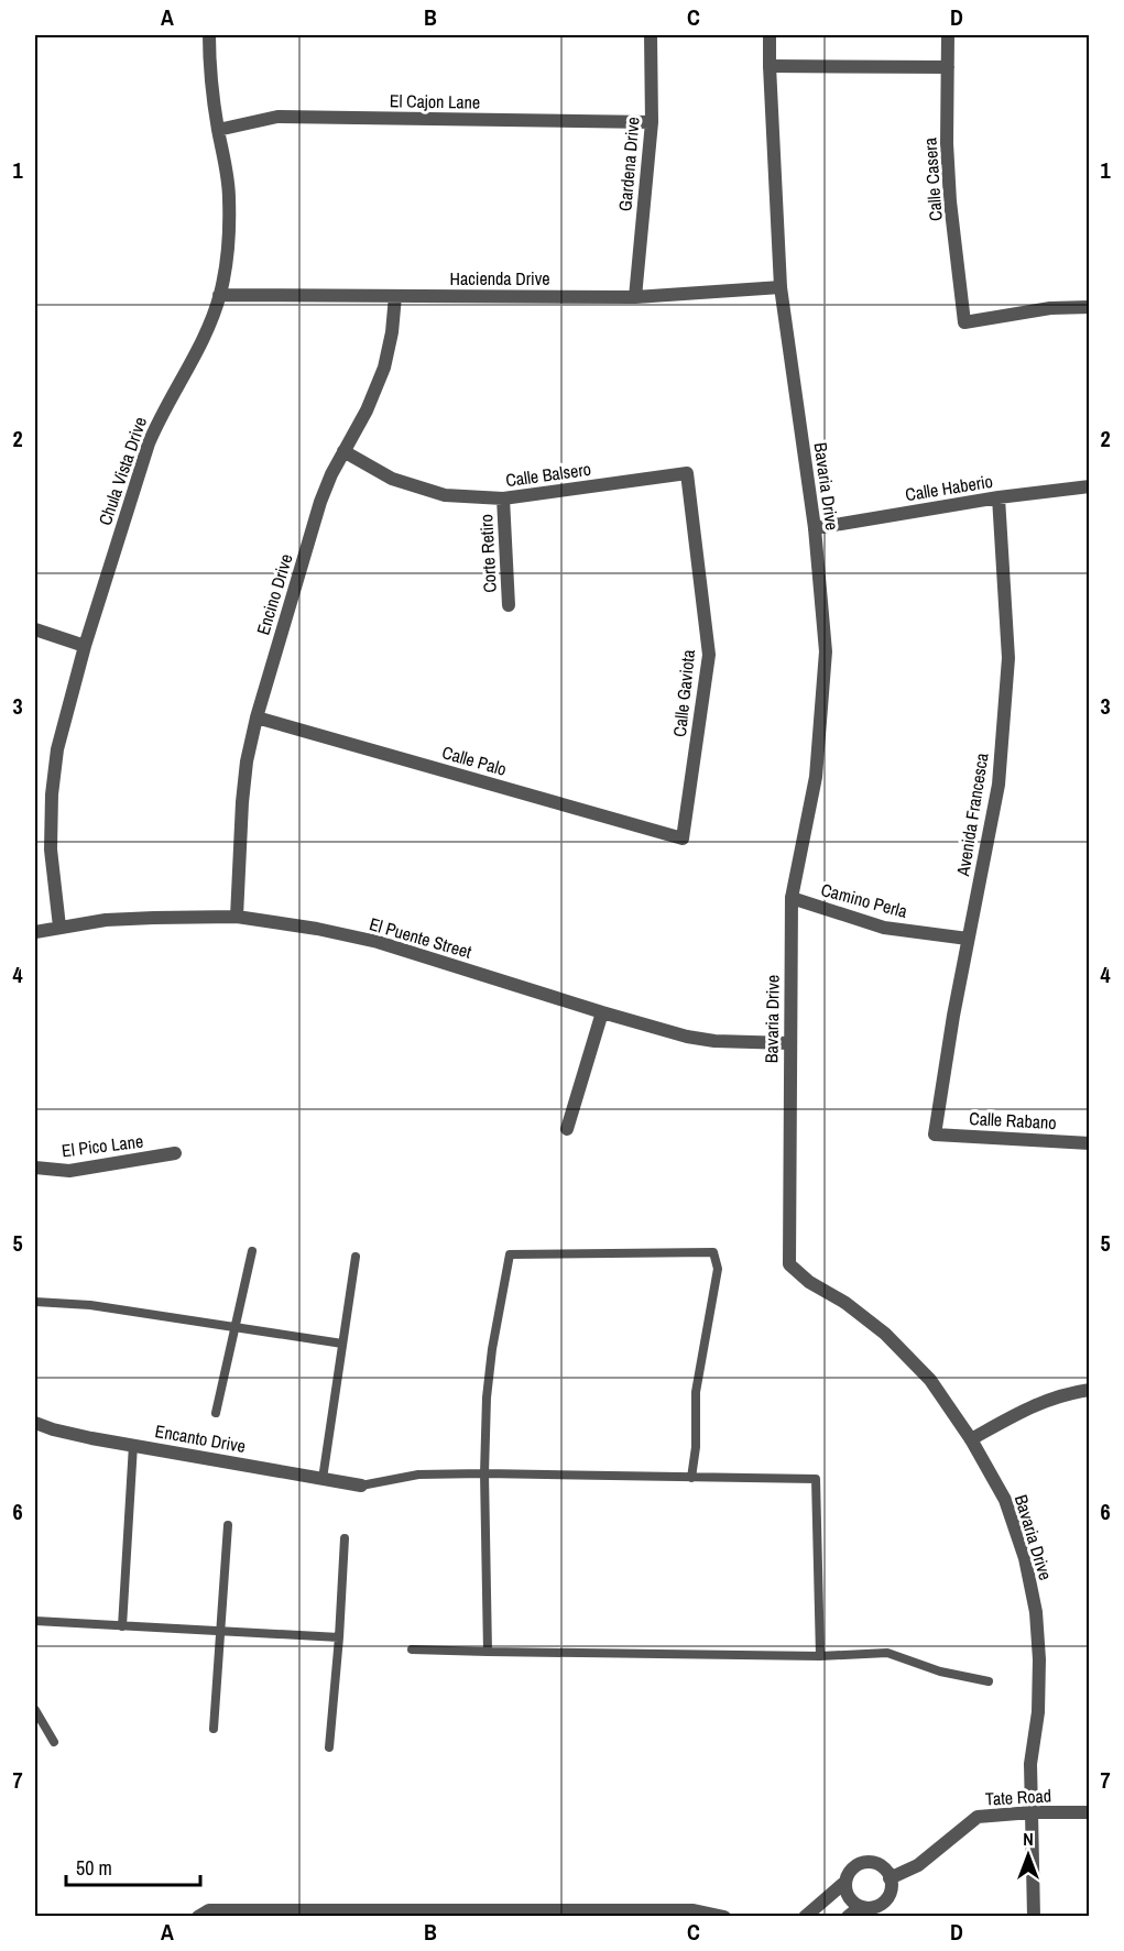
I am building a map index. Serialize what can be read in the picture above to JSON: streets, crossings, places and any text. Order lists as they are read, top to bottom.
{
  "streets": {
    "street": [
      "El Cajon Lane",
      "Gardena Drive",
      "Calle Casera",
      "Hacienda Drive",
      "Chula Vista Drive",
      "Calle Balsero",
      "Bavaria Drive",
      "Calle Haberio",
      "Corte Retiro",
      "Encino Drive",
      "Calle Gaviota",
      "Calle Palo",
      "Avenida Francesca",
      "Camino Perla",
      "El Puente Street",
      "Calle Rabano",
      "El Pico Lane",
      "Encanto Drive",
      "Tate Road"
    ]
  },
  "crossings": [
    ["El Cajon Lane", "Gardena Drive"],
    ["El Cajon Lane", "Chula Vista Drive"],
    ["Gardena Drive", "Hacienda Drive"],
    ["Hacienda Drive", "Chula Vista Drive"],
    ["Hacienda Drive", "Bavaria Drive"],
    ["Hacienda Drive", "Encino Drive"],
    ["Chula Vista Drive", "El Puente Street"],
    ["Calle Balsero", "Corte Retiro"],
    ["Calle Balsero", "Encino Drive"],
    ["Calle Balsero", "Calle Gaviota"],
    ["Bavaria Drive", "Calle Haberio"],
    ["Bavaria Drive", "Camino Perla"],
    ["Bavaria Drive", "El Puente Street"],
    ["Bavaria Drive", "Tate Road"],
    ["Calle Haberio", "Avenida Francesca"],
    ["Encino Drive", "Calle Palo"],
    ["Encino Drive", "El Puente Street"],
    ["Calle Gaviota", "Calle Palo"],
    ["Avenida Francesca", "Camino Perla"],
    ["Avenida Francesca", "Calle Rabano"]
  ],
  "scale_bar": "50 m",
  "north": "top",
  "grid": {
    "columns": [
      "A",
      "B",
      "C",
      "D"
    ],
    "rows": [
      "1",
      "2",
      "3",
      "4",
      "5",
      "6",
      "7"
    ]
  }
}
